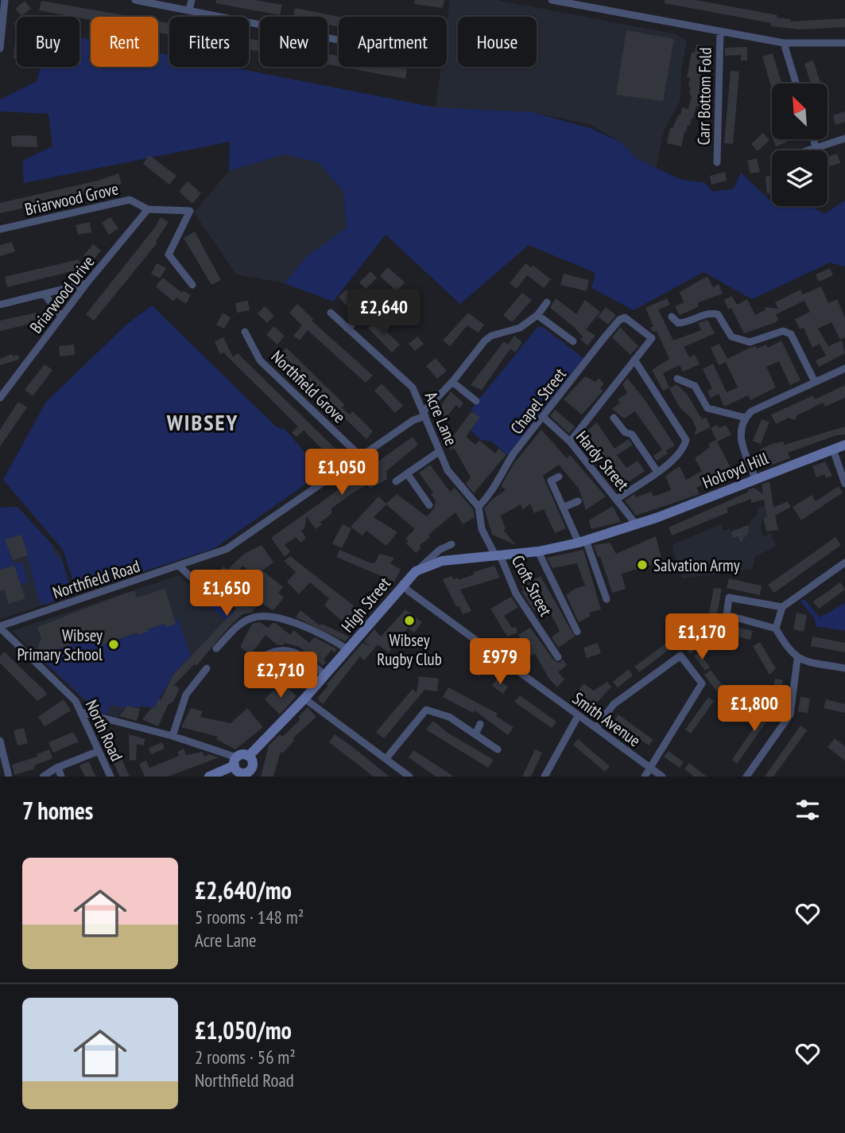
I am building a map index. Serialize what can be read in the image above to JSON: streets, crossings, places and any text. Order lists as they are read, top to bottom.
{
  "streets": {
    "main road": ["Holroyd Hill", "High Street"],
    "street": [
      "Carr Bottom Fold",
      "Briarwood Grove",
      "Briarwood Drive",
      "Northfield Grove",
      "Chapel Street",
      "Acre Lane",
      "Hardy Street",
      "Northfield Road",
      "Croft Street",
      "Smith Avenue",
      "North Road"
    ]
  },
  "crossings": [
    ["Briarwood Grove", "Briarwood Drive"],
    ["Northfield Grove", "Northfield Road"],
    ["Chapel Street", "Acre Lane"],
    ["Chapel Street", "Hardy Street"],
    ["Acre Lane", "Northfield Road"],
    ["Acre Lane", "Croft Street"],
    ["Acre Lane", "High Street"],
    ["Hardy Street", "Holroyd Hill"],
    ["Hardy Street", "High Street"],
    ["Holroyd Hill", "High Street"],
    ["Northfield Road", "North Road"],
    ["Croft Street", "High Street"],
    ["High Street", "Smith Avenue"]
  ],
  "districts": ["WIBSEY"],
  "places": ["Salvation Army", "Wibsey Rugby Club", "Wibsey Primary School"],
  "north": "top left",
  "page": {
    "chip": [
      "Buy",
      "Rent",
      "Filters",
      "New",
      "Apartment",
      "House"
    ],
    "price": [
      "£2,640",
      "£1,050",
      "£1,650",
      "£1,170",
      "£979",
      "£2,710",
      "£1,800"
    ],
    "heading": "7 homes",
    "list": [
      {
        "name": "£2,640/mo",
        "note": "5 rooms · 148 m² · Acre Lane"
      },
      {
        "name": "£1,050/mo",
        "note": "2 rooms · 56 m² · Northfield Road"
      }
    ]
  }
}
